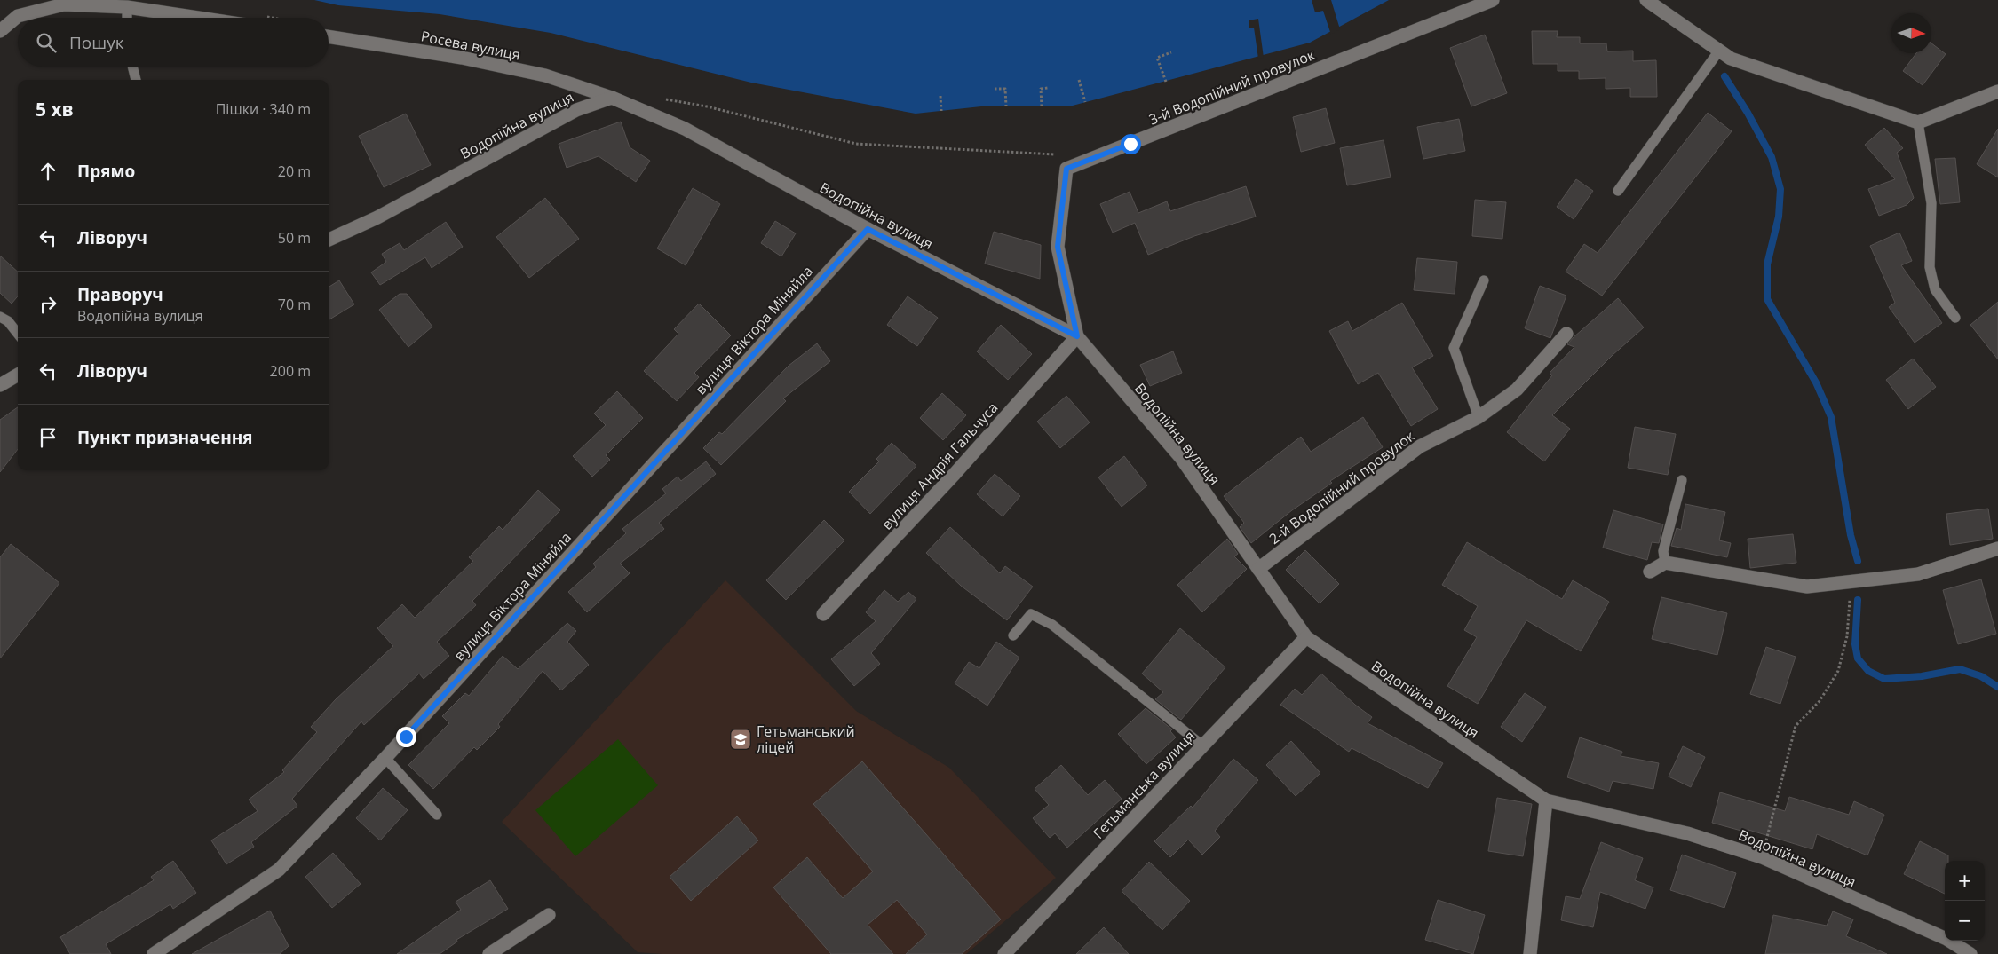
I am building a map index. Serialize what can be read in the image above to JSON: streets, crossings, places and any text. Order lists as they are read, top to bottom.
{
  "streets": {
    "street": [
      "Росева вулиця",
      "3-й Водопійний провулок",
      "Водопійна вулиця",
      "вулиця Віктора Міняйла",
      "вулиця Андрія Гальчуса",
      "2-й Водопійний провулок",
      "Гетьманська вулиця"
    ]
  },
  "crossings": [
    ["Росева вулиця", "Водопійна вулиця"],
    ["3-й Водопійний провулок", "Водопійна вулиця"],
    ["3-й Водопійний провулок", "вулиця Андрія Гальчуса"],
    ["Водопійна вулиця", "вулиця Віктора Міняйла"],
    ["Водопійна вулиця", "вулиця Андрія Гальчуса"],
    ["Водопійна вулиця", "2-й Водопійний провулок"],
    ["Водопійна вулиця", "Гетьманська вулиця"]
  ],
  "places": {
    "school or university": ["Гетьманський ліцей"]
  },
  "north": "right",
  "page": {
    "search": "Пошук",
    "heading": ["5 хв", "Пішки · 340 m"],
    "list": [
      ["Прямо", "20 m"],
      ["Ліворуч", "50 m"],
      ["Праворуч", "Водопійна вулиця", "70 m"],
      ["Ліворуч", "200 m"],
      "Пункт призначення"
    ],
    "map_buttons": ["+", "−"]
  }
}
